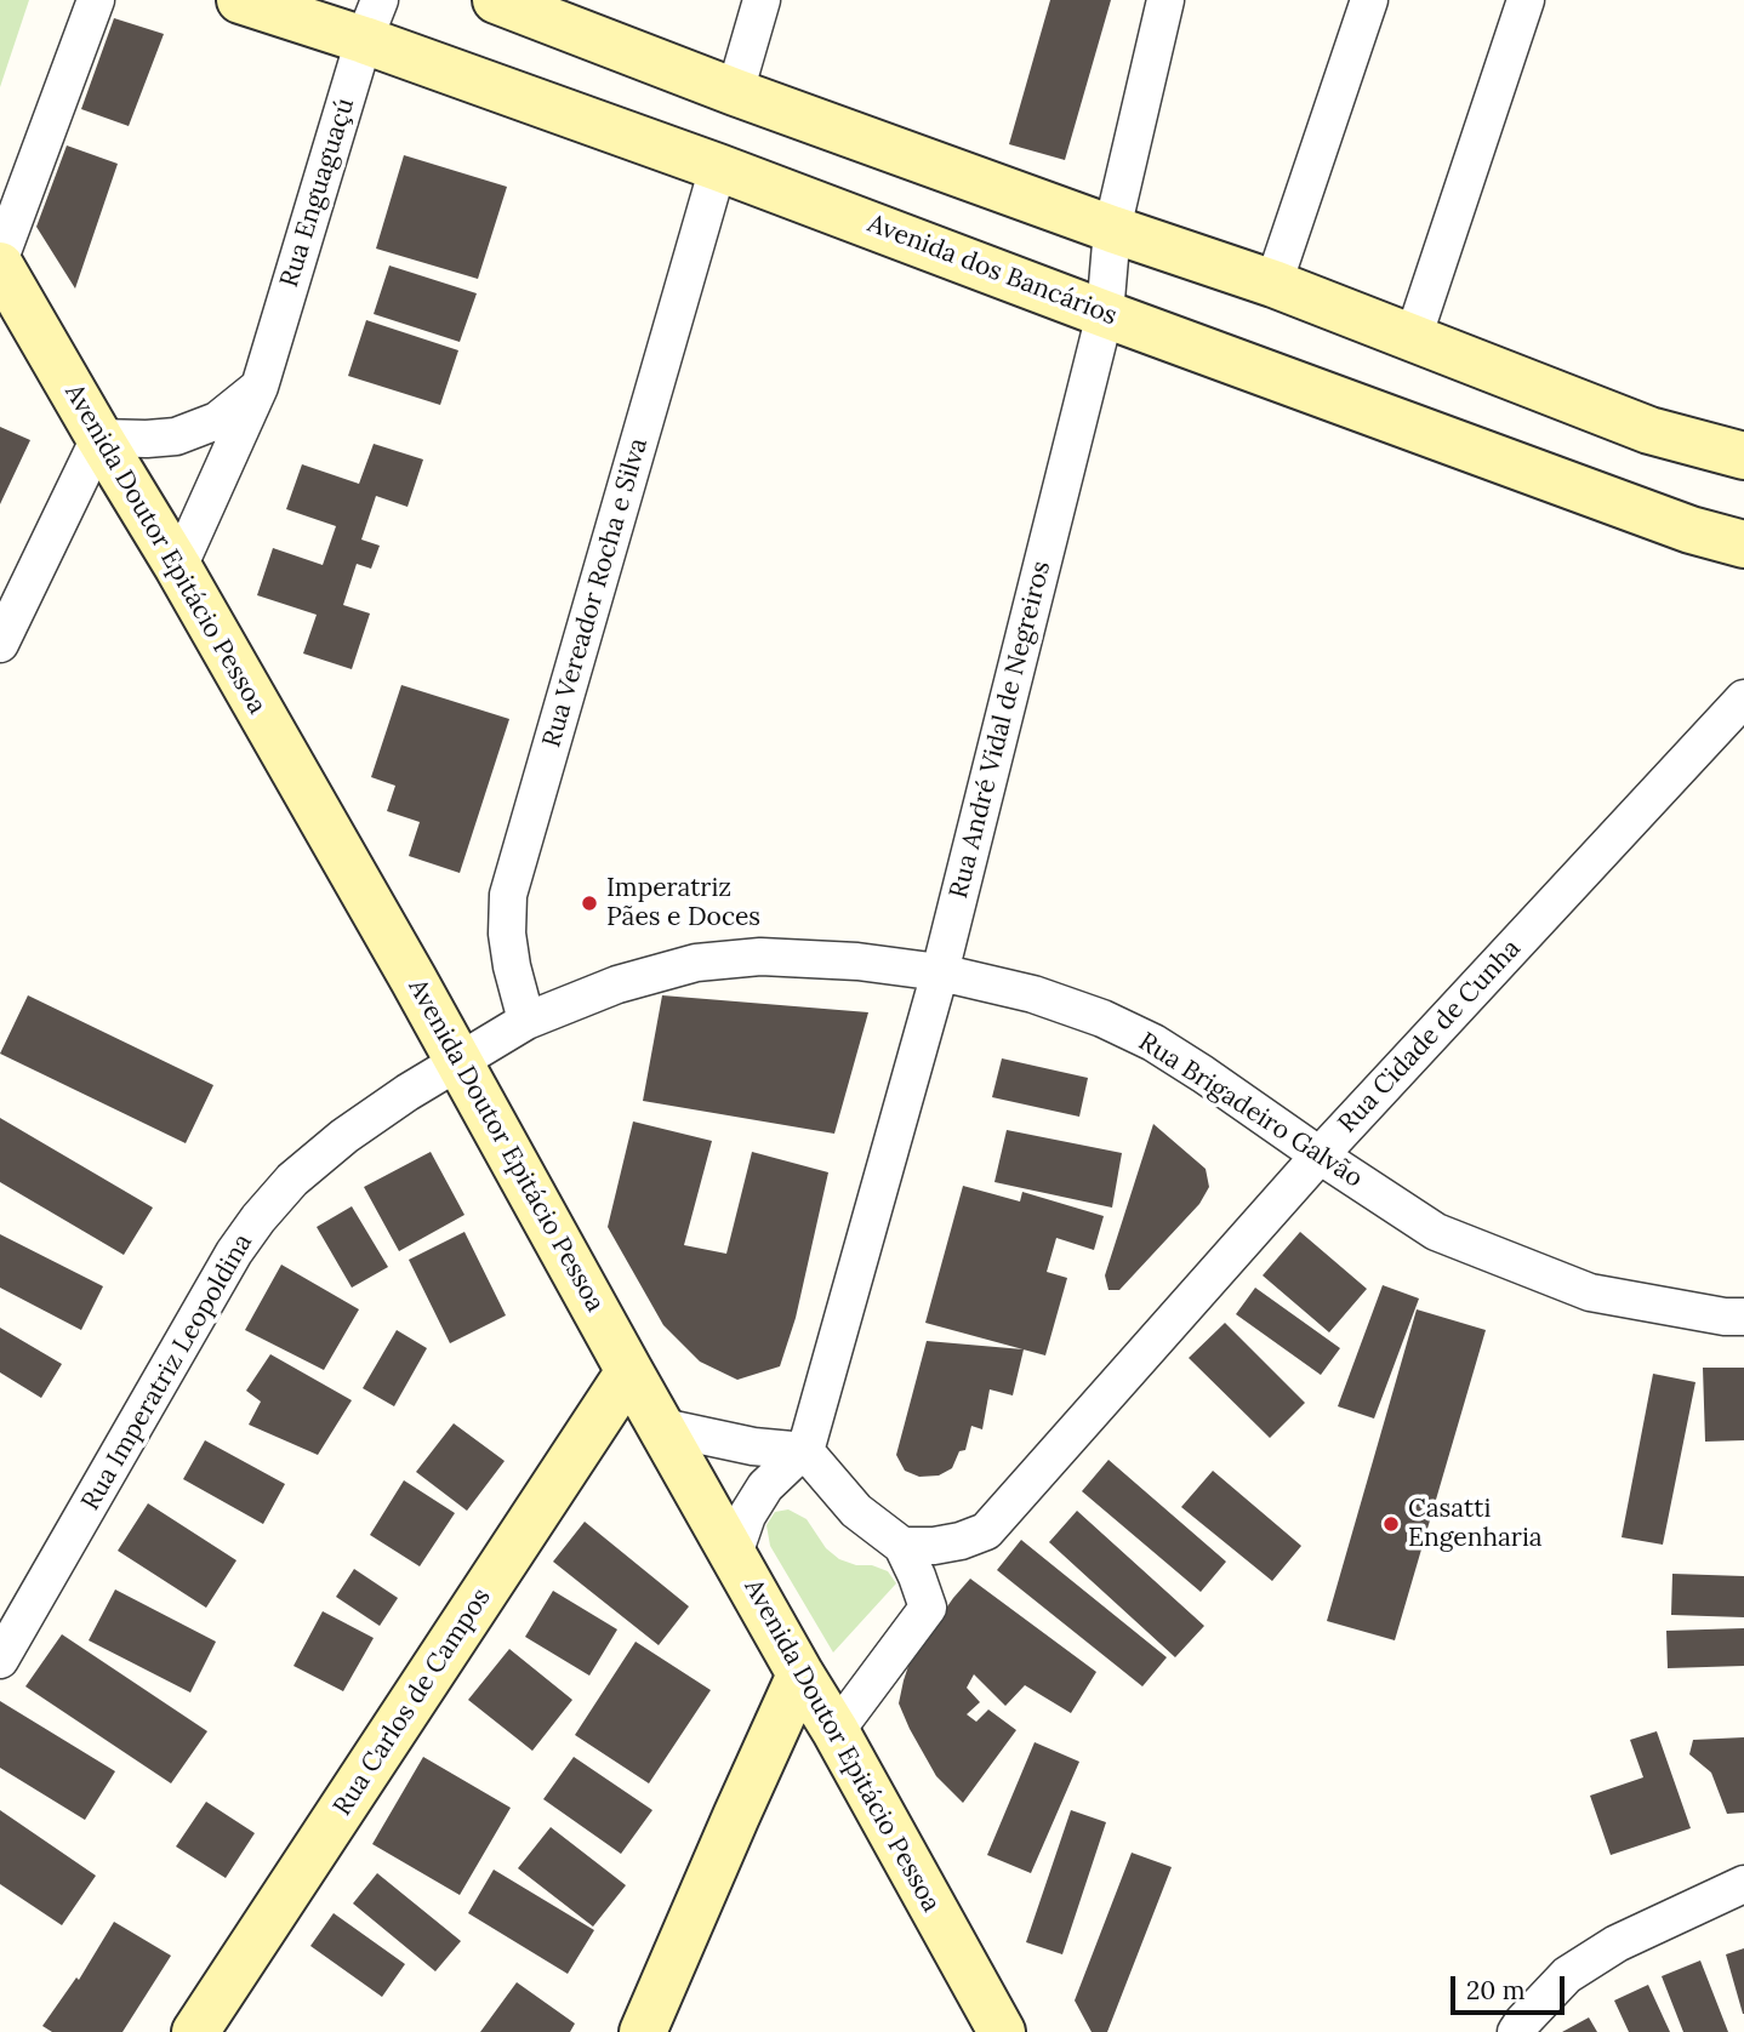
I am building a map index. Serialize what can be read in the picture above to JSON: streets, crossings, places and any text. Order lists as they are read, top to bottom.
{
  "streets": {
    "main road": ["Avenida dos Bancários", "Avenida Doutor Epitácio Pessoa", "Rua Carlos de Campos"],
    "street": [
      "Rua Enguaguaçú",
      "Rua Vereador Rocha e Silva",
      "Rua André Vidal de Negreiros",
      "Rua Cidade de Cunha",
      "Rua Brigadeiro Galvão",
      "Rua Imperatriz Leopoldina"
    ]
  },
  "crossings": [
    ["Rua Enguaguaçú", "Avenida dos Bancários"],
    ["Rua Enguaguaçú", "Avenida Doutor Epitácio Pessoa"],
    ["Avenida dos Bancários", "Rua Vereador Rocha e Silva"],
    ["Avenida dos Bancários", "Rua André Vidal de Negreiros"],
    ["Avenida Doutor Epitácio Pessoa", "Rua Brigadeiro Galvão"],
    ["Avenida Doutor Epitácio Pessoa", "Rua Imperatriz Leopoldina"],
    ["Avenida Doutor Epitácio Pessoa", "Rua Carlos de Campos"],
    ["Rua Vereador Rocha e Silva", "Rua Brigadeiro Galvão"],
    ["Rua André Vidal de Negreiros", "Rua Brigadeiro Galvão"],
    ["Rua Cidade de Cunha", "Rua Brigadeiro Galvão"],
    ["Rua Brigadeiro Galvão", "Rua Imperatriz Leopoldina"]
  ],
  "places": ["Imperatriz Pães e Doces", "Casatti Engenharia"],
  "scale_bar": "20 m"
}
